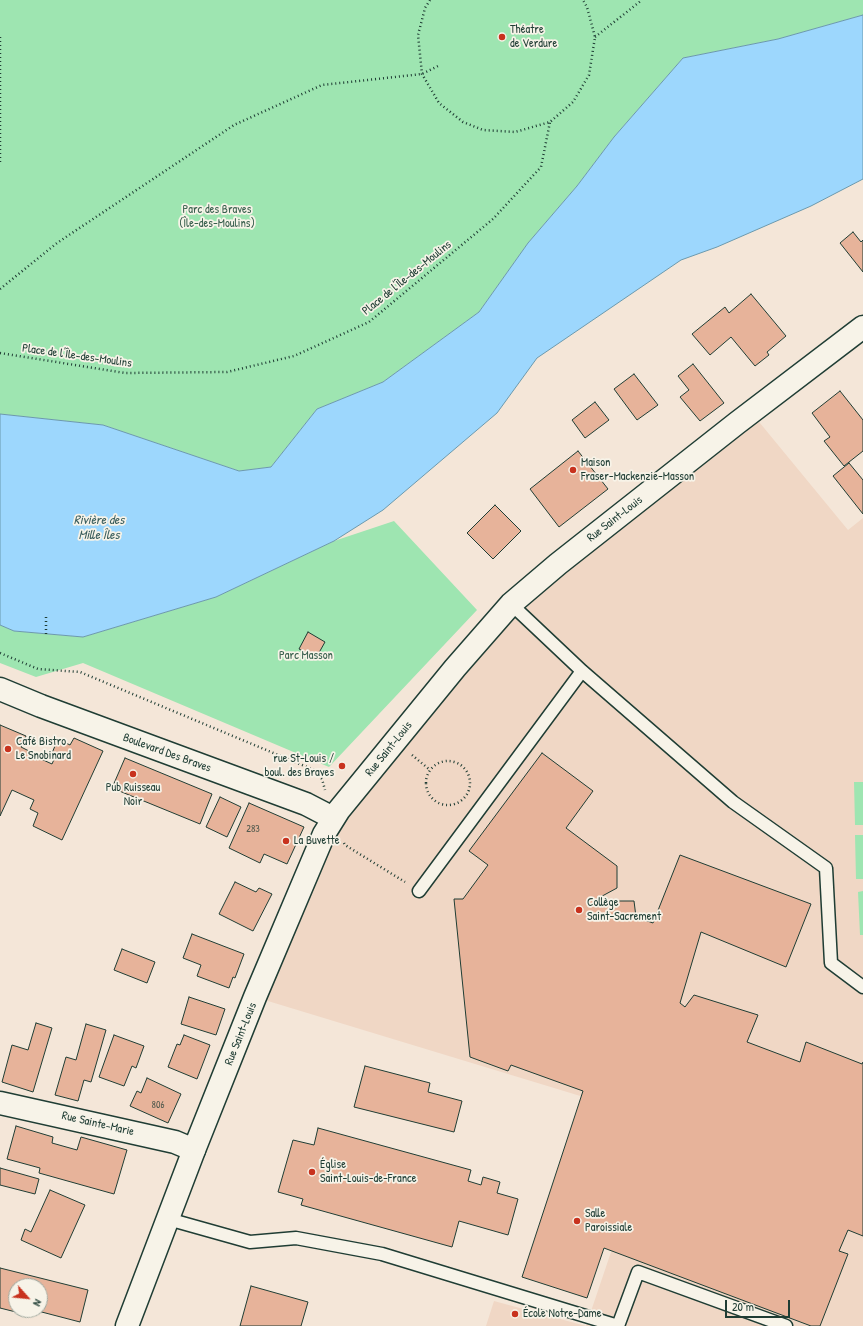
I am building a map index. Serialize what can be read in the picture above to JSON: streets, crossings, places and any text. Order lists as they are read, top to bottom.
{
  "streets": {
    "main road": ["Rue Saint-Louis", "Boulevard Des Braves", "Rue Sainte-Marie"],
    "path": ["Place de l'Île-des-Moulins"]
  },
  "crossings": [
    ["Rue Saint-Louis", "Boulevard Des Braves"],
    ["Rue Saint-Louis", "Rue Sainte-Marie"]
  ],
  "water": ["Rivière des Mille Îles"],
  "parks": ["Parc des Braves (Île-des-Moulins)", "Parc Masson"],
  "places": [
    "Théatre de Verdure",
    "Maison Fraser-Mackenzie-Masson",
    "Café Bistro Le Snobinard",
    "rue St-Louis / boul. des Braves",
    "Pub Ruisseau Noir",
    "La Buvette",
    "Collège Saint-Sacrement",
    "Église Saint-Louis-de-France",
    "Salle Paroissiale",
    "École Notre-Dame"
  ],
  "house_numbers": ["283", "806"],
  "scale_bar": "20 m",
  "north": "bottom right"
}
